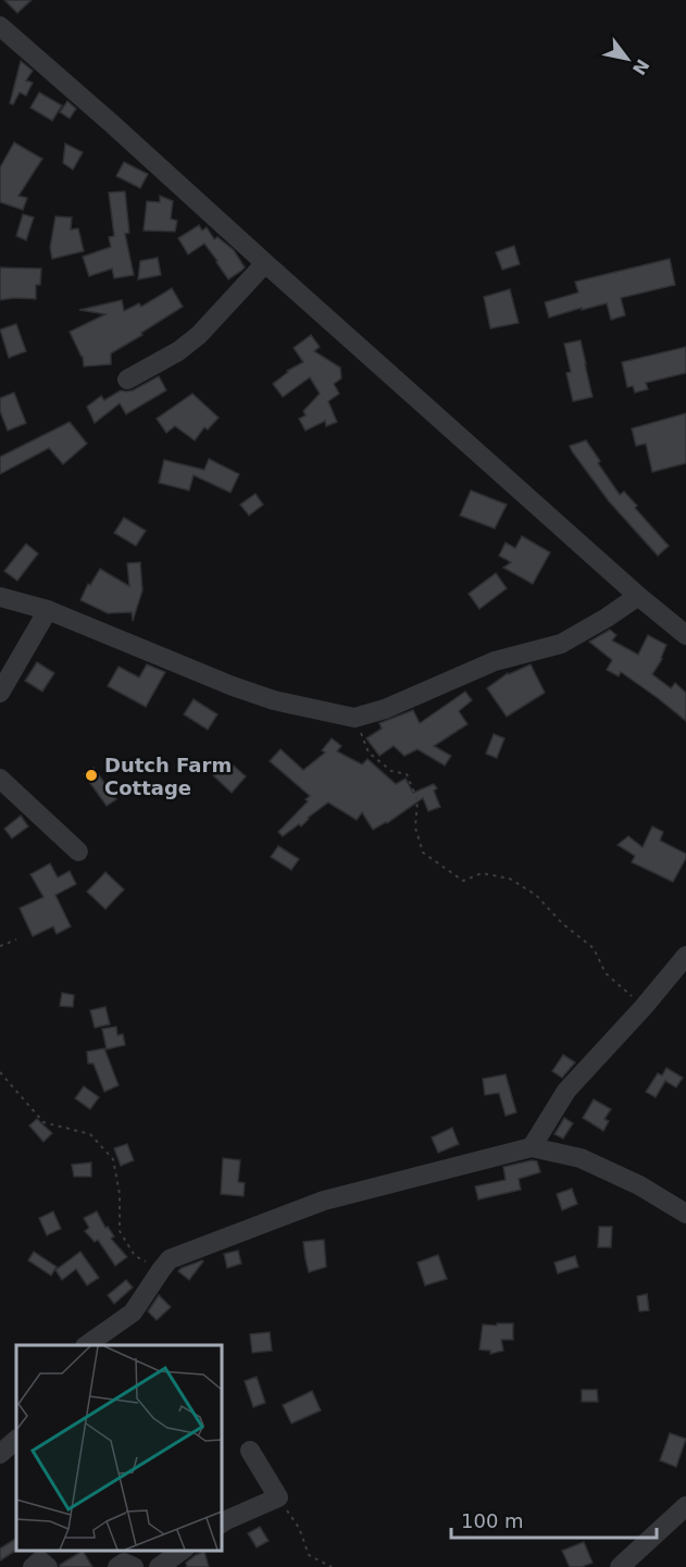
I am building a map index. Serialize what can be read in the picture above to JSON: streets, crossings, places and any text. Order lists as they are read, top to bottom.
{
  "places": ["Dutch Farm Cottage"],
  "scale_bar": "100 m",
  "north": "bottom right"
}
